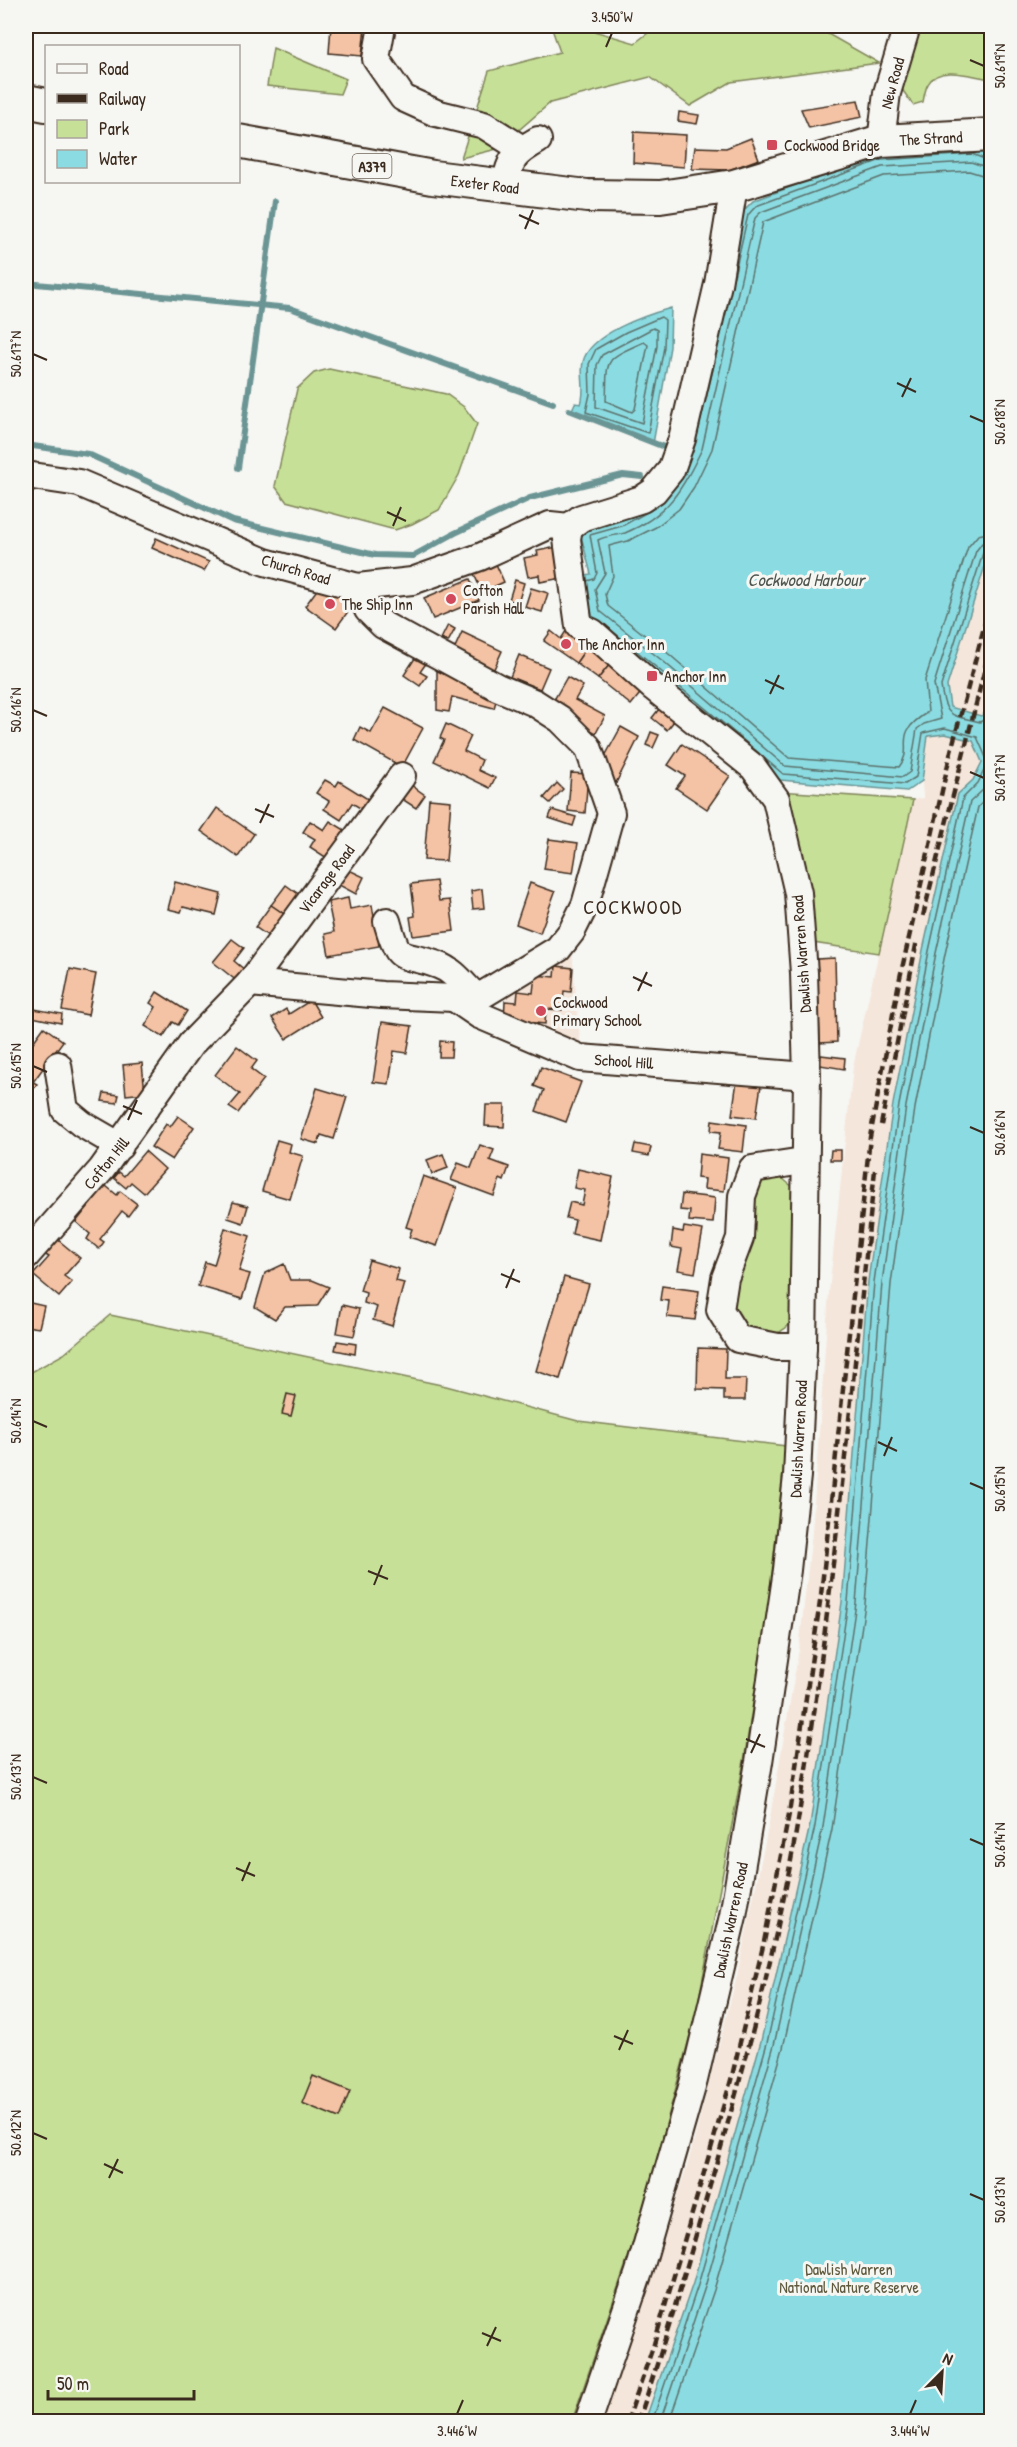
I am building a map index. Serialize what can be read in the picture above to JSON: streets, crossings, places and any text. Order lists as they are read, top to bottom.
{
  "streets": {
    "main road": ["The Strand", "A379", "Exeter Road"],
    "street": [
      "New Road",
      "Church Road",
      "Vicarage Road",
      "Dawlish Warren Road",
      "School Hill",
      "Cofton Hill"
    ]
  },
  "crossings": [
    ["New Road", "The Strand"],
    ["The Strand", "Exeter Road"],
    ["Church Road", "Dawlish Warren Road"],
    ["Vicarage Road", "Cofton Hill"],
    ["Dawlish Warren Road", "School Hill"]
  ],
  "districts": ["COCKWOOD"],
  "water": ["Cockwood Harbour"],
  "parks": ["Dawlish Warren National Nature Reserve"],
  "places": {
    "transit": ["Cockwood Bridge", "Anchor Inn"],
    "other": [
      "Cofton Parish Hall",
      "The Ship Inn",
      "The Anchor Inn",
      "Cockwood Primary School"
    ]
  },
  "legend": [
    "Road",
    "Railway",
    "Park",
    "Water"
  ],
  "scale_bar": "50 m",
  "north": "top right",
  "coordinates": [
    "3.450°W",
    "50.619°N",
    "50.617°N",
    "50.618°N",
    "50.616°N",
    "50.615°N",
    "50.614°N",
    "50.613°N",
    "50.612°N",
    "3.446°W",
    "3.444°W"
  ]
}
